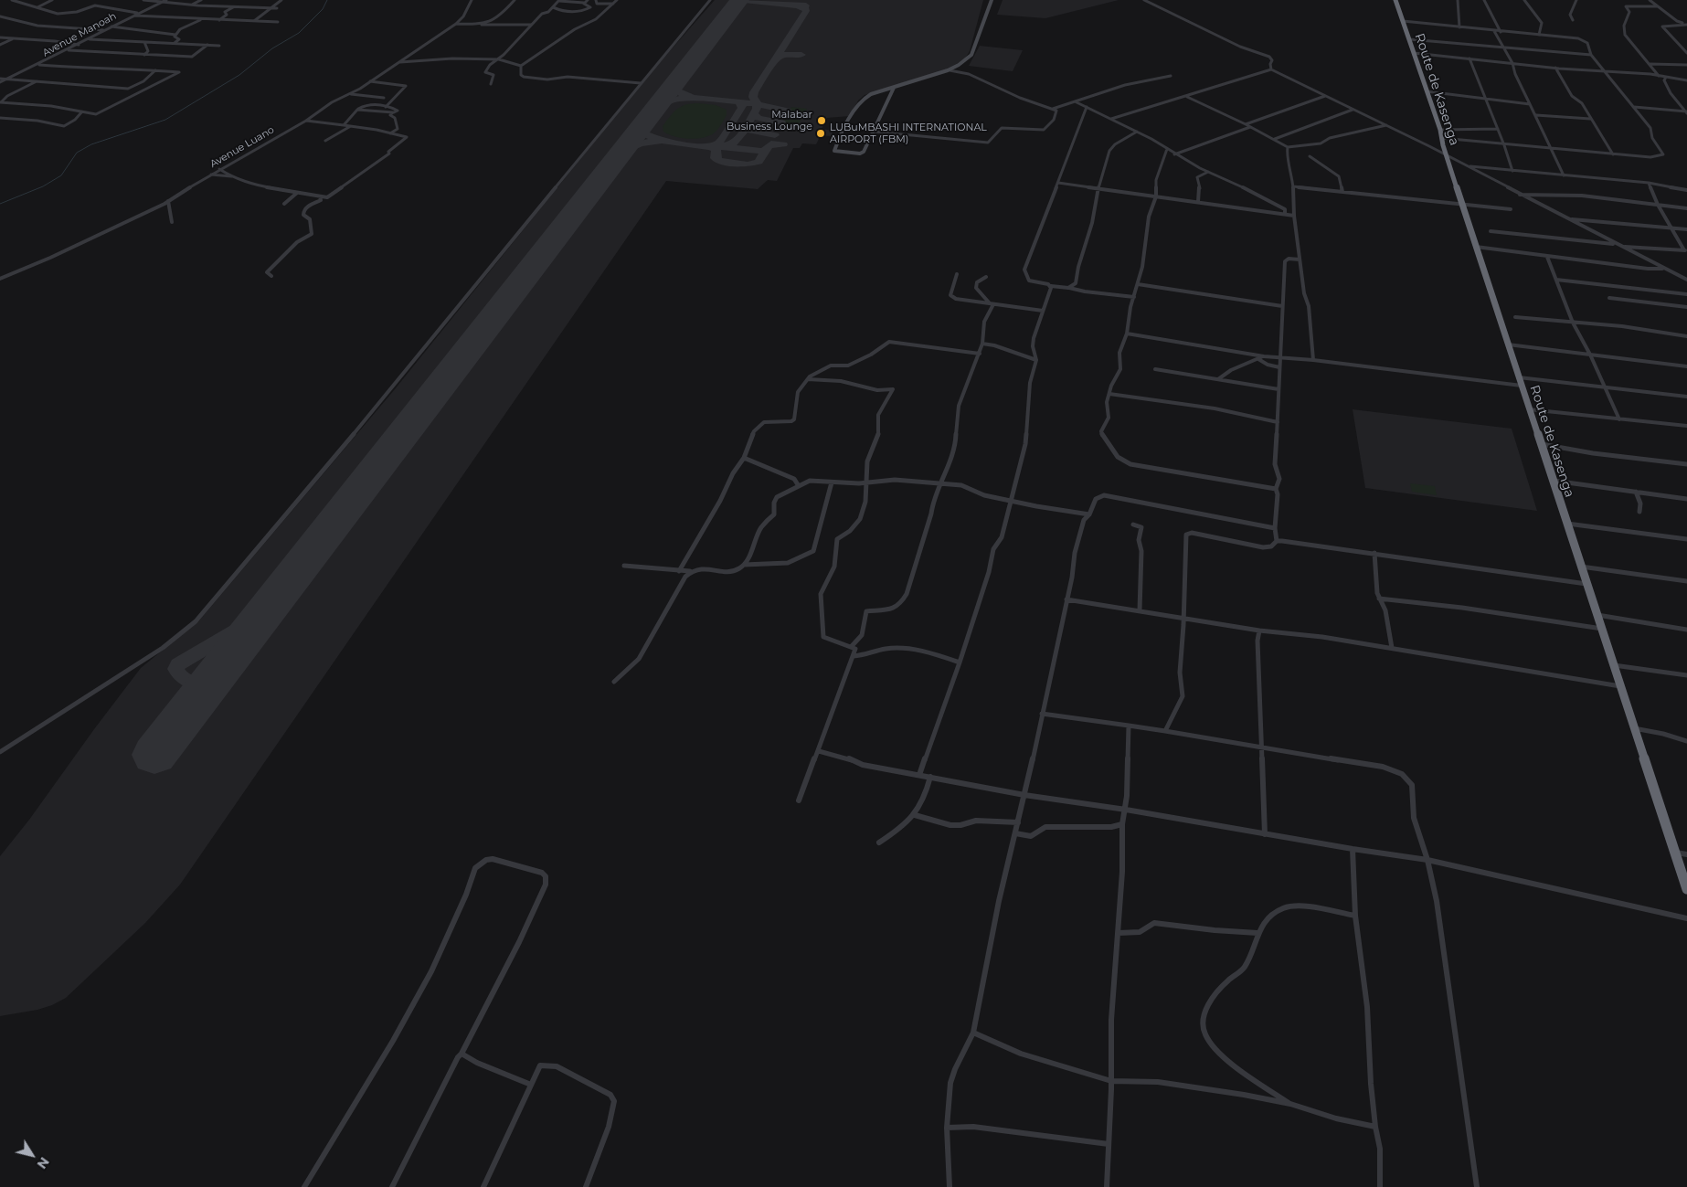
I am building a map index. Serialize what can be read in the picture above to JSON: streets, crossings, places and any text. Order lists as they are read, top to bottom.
{
  "streets": {
    "highway": ["Route de Kasenga"],
    "street": ["Avenue Manoah", "Avenue Luano"]
  },
  "places": ["Malabar Business Lounge", "LUBuMBASHI INTERNATIONAL AIRPORT (FBM)"],
  "north": "bottom right"
}
